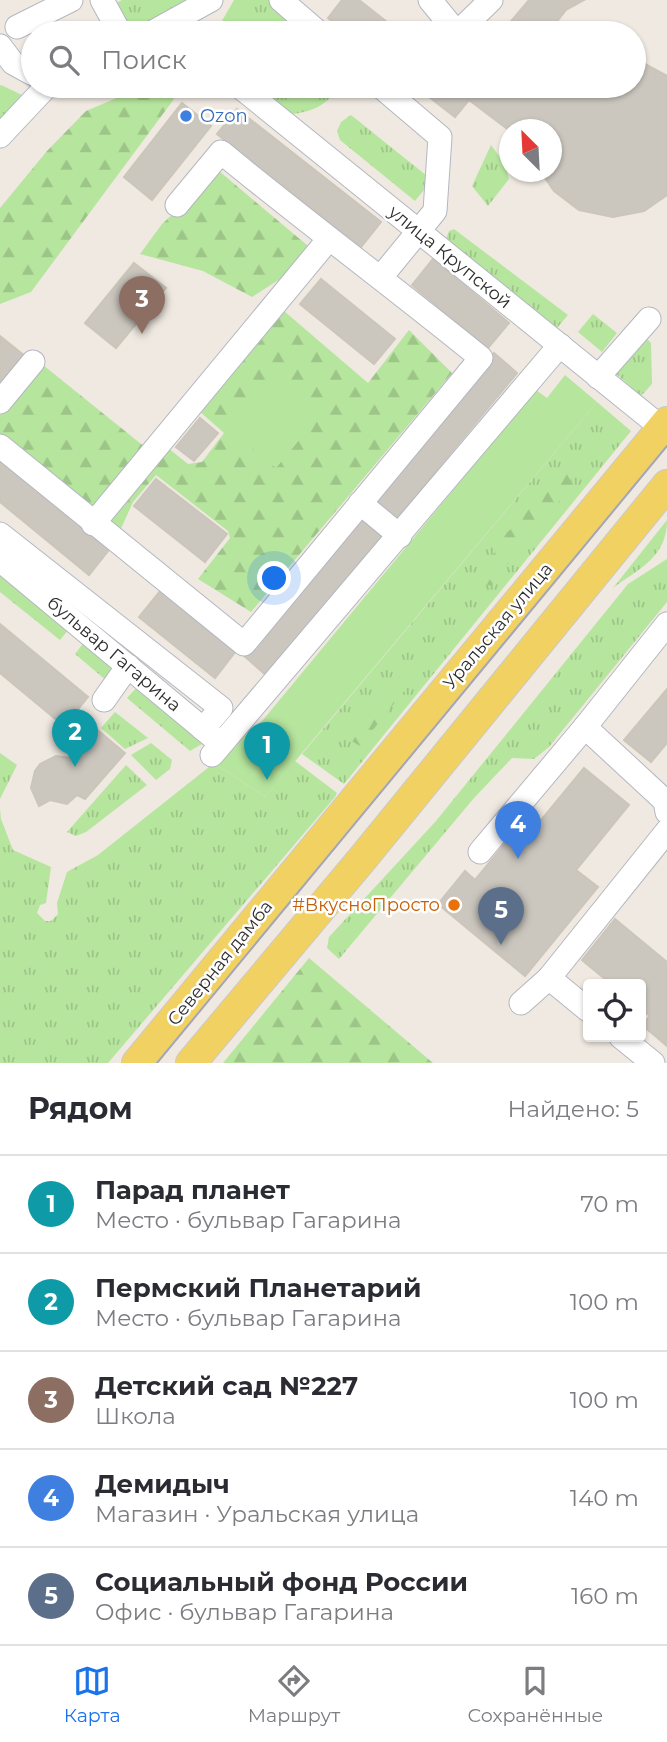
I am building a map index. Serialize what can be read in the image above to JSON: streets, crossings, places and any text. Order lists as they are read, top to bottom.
{
  "streets": {
    "main road": ["Уральская улица", "Северная дамба"],
    "street": ["улица Крупской", "бульвар Гагарина"]
  },
  "crossings": [
    ["улица Крупской", "Уральская улица"],
    ["Уральская улица", "Северная дамба"]
  ],
  "places": ["Ozon", "#ВкусноПросто"],
  "north": "top left",
  "page": {
    "search": "Поиск",
    "pins": [
      "3",
      "2",
      "1",
      "4",
      "5"
    ],
    "heading": ["Рядом", "Найдено: 5"],
    "list": [
      {
        "mark": "1",
        "name": "Парад планет",
        "note": "Место · бульвар Гагарина",
        "value": "70 m"
      },
      {
        "mark": "2",
        "name": "Пермский Планетарий",
        "note": "Место · бульвар Гагарина",
        "value": "100 m"
      },
      {
        "mark": "3",
        "name": "Детский сад №227",
        "note": "Школа",
        "value": "100 m"
      },
      {
        "mark": "4",
        "name": "Демидыч",
        "note": "Магазин · Уральская улица",
        "value": "140 m"
      },
      {
        "mark": "5",
        "name": "Социальный фонд России",
        "note": "Офис · бульвар Гагарина",
        "value": "160 m"
      }
    ],
    "nav": ["Карта", "Маршрут", "Сохранённые"]
  }
}
